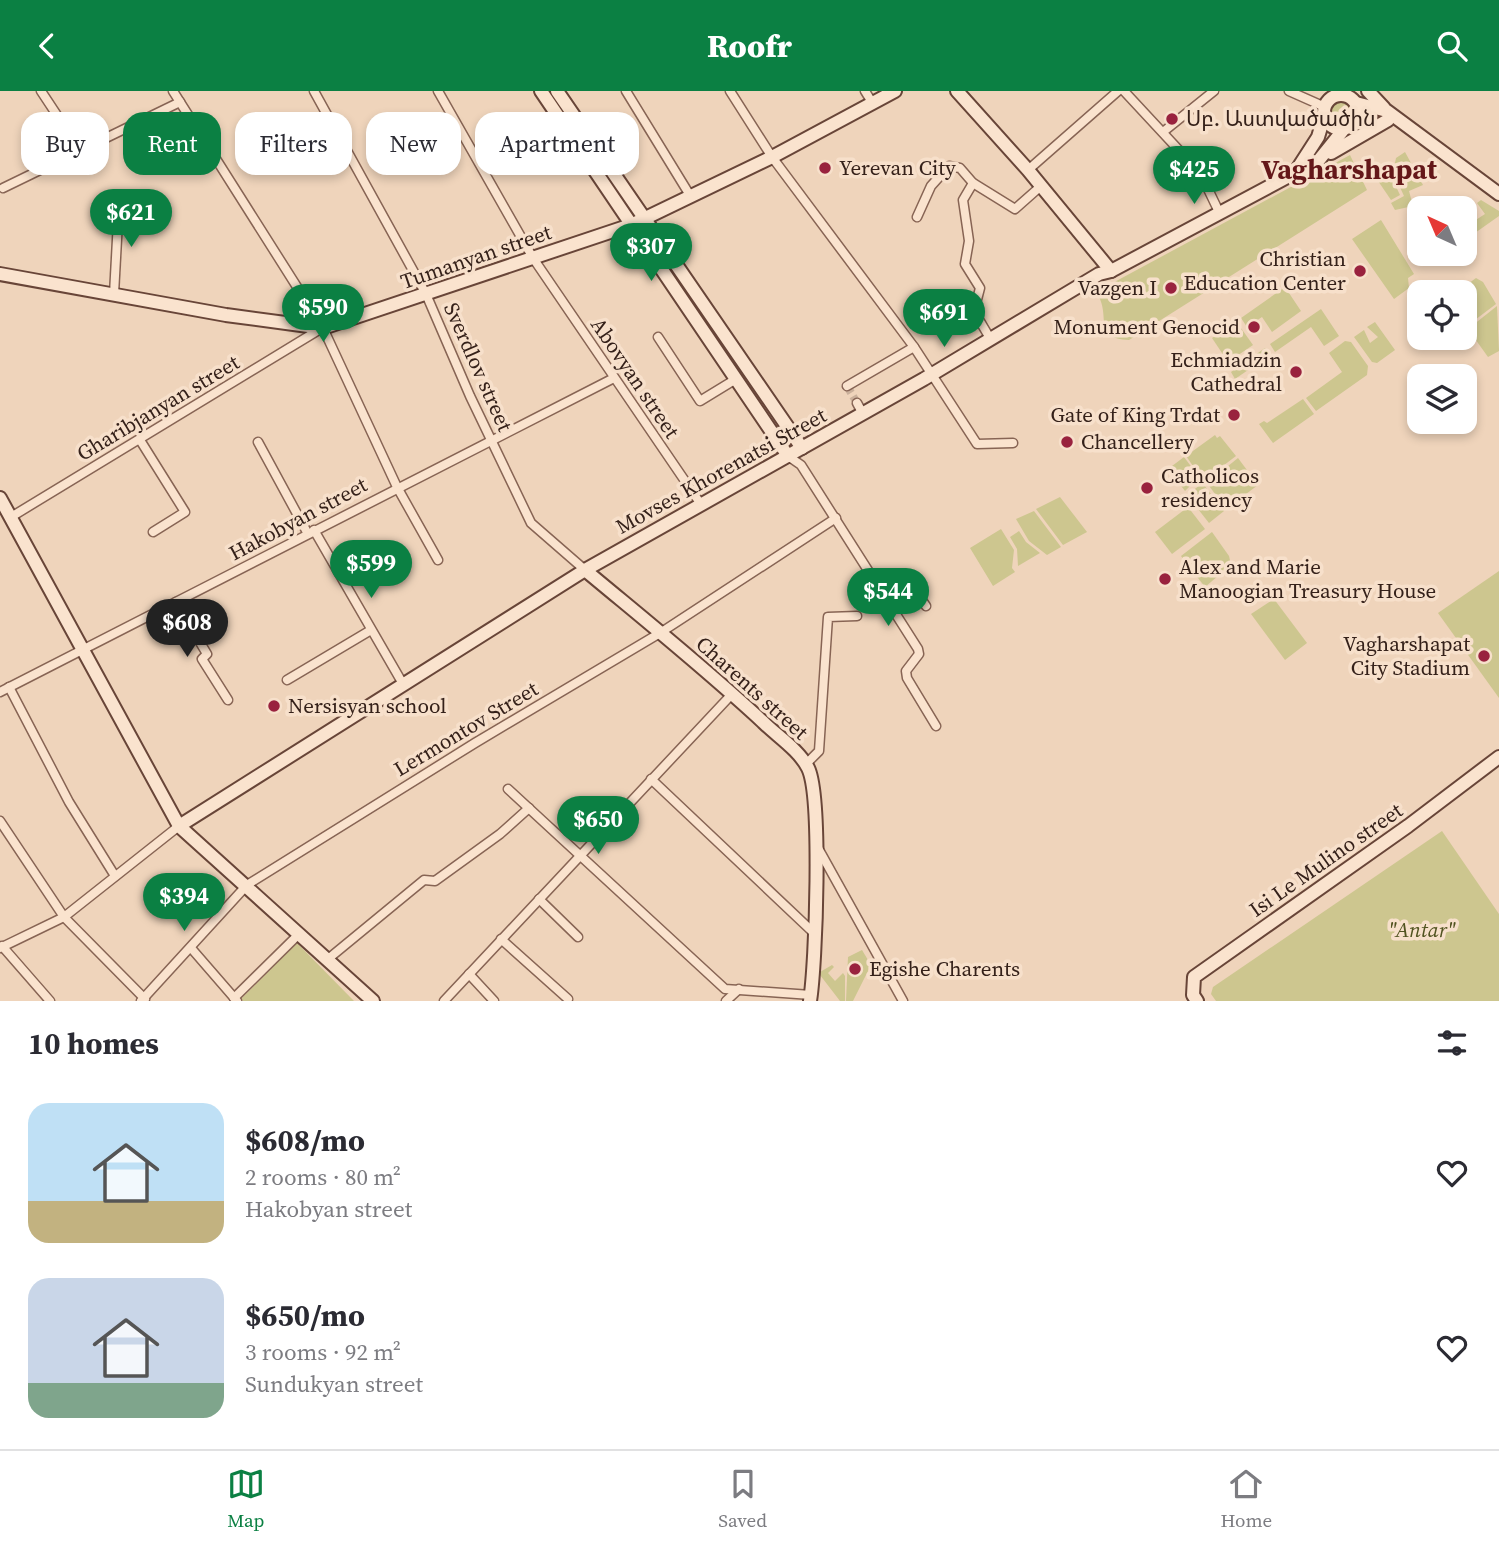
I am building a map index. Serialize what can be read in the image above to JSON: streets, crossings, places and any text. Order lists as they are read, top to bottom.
{
  "streets": {
    "main road": [
      "Tumanyan street",
      "Movses Khorenatsi Street",
      "Charents street",
      "Isi Le Mulino street"
    ],
    "street": [
      "Sverdlov street",
      "Abovyan street",
      "Gharibjanyan street",
      "Hakobyan street",
      "Lermontov Street"
    ]
  },
  "crossings": [
    ["Tumanyan street", "Sverdlov street"],
    ["Tumanyan street", "Abovyan street"],
    ["Tumanyan street", "Gharibjanyan street"],
    ["Sverdlov street", "Movses Khorenatsi Street"],
    ["Sverdlov street", "Hakobyan street"],
    ["Sverdlov street", "Charents street"],
    ["Abovyan street", "Movses Khorenatsi Street"],
    ["Abovyan street", "Hakobyan street"],
    ["Movses Khorenatsi Street", "Charents street"],
    ["Charents street", "Lermontov Street"]
  ],
  "districts": ["Vagharshapat"],
  "parks": ["\"Antar\""],
  "places": [
    "Սբ. Աստվածածին",
    "Yerevan City",
    "Christian Education Center",
    "Vazgen I",
    "Monument Genocid",
    "Echmiadzin Cathedral",
    "Gate of King Trdat",
    "Chancellery",
    "Catholicos residency",
    "Alex and Marie Manoogian Treasury House",
    "Vagharshapat City Stadium",
    "Nersisyan school",
    "Egishe Charents"
  ],
  "north": "top left",
  "page": {
    "header": "Roofr",
    "chip": [
      "Buy",
      "Rent",
      "Filters",
      "New",
      "Apartment"
    ],
    "price": [
      "$425",
      "$621",
      "$307",
      "$590",
      "$691",
      "$599",
      "$544",
      "$608",
      "$650",
      "$394"
    ],
    "heading": "10 homes",
    "list": [
      {
        "name": "$608/mo",
        "note": "2 rooms · 80 m² · Hakobyan street"
      },
      {
        "name": "$650/mo",
        "note": "3 rooms · 92 m² · Sundukyan street"
      }
    ],
    "tabs": ["Map", "Saved", "Home"]
  }
}
